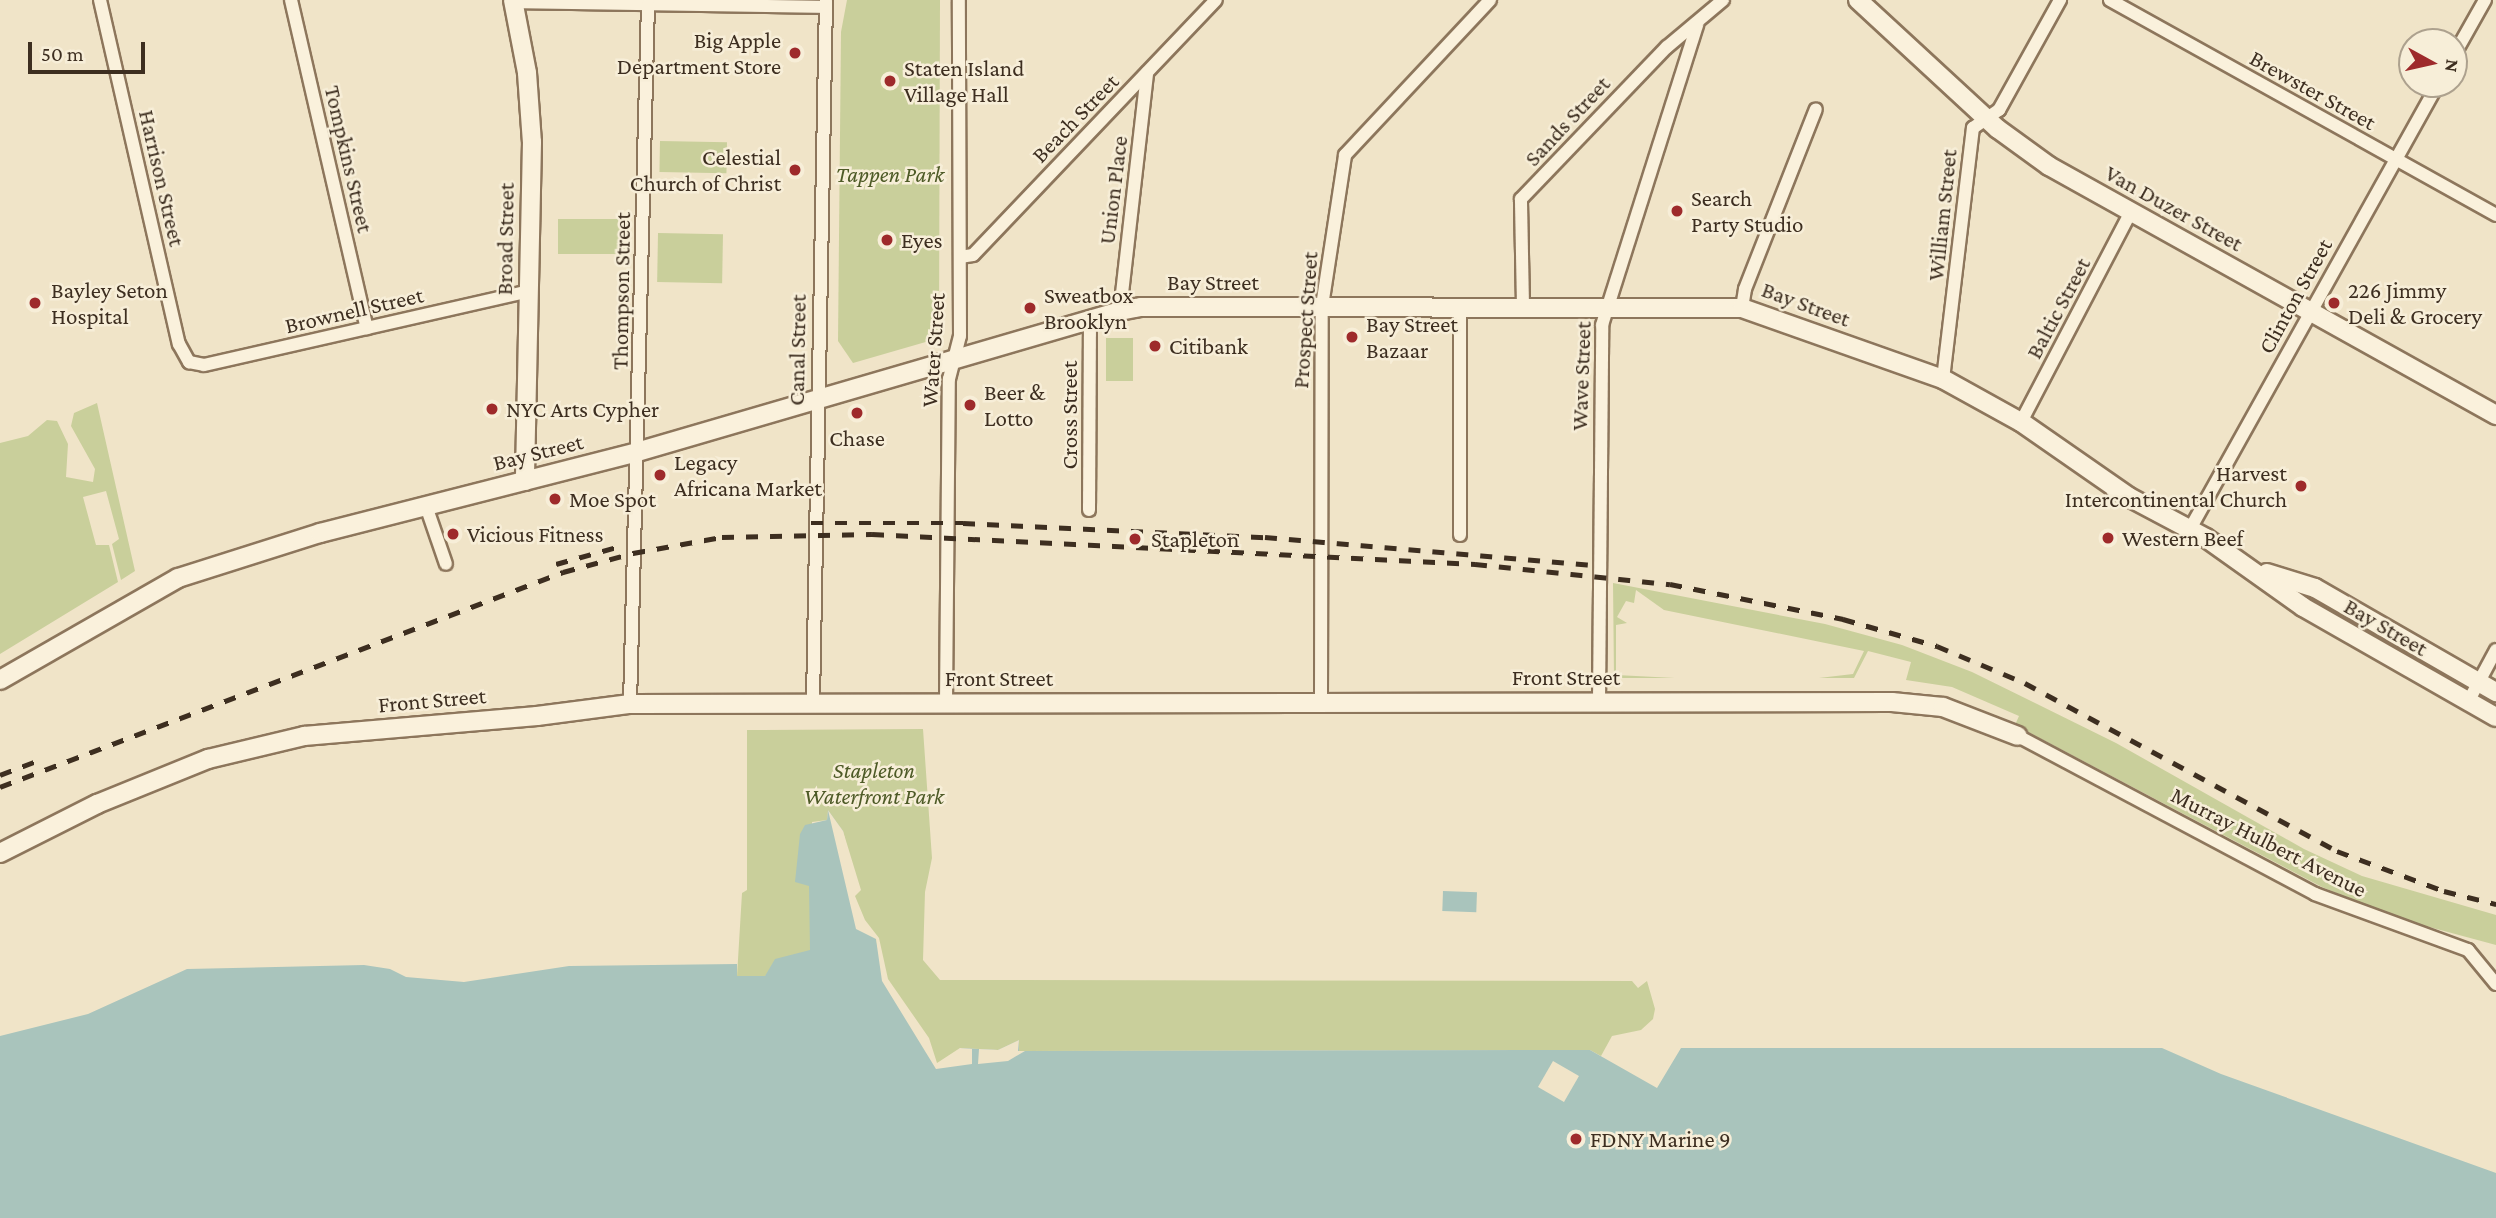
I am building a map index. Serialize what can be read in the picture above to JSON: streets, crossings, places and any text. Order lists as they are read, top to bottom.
{
  "streets": {
    "main road": [
      "Van Duzer Street",
      "Broad Street",
      "Bay Street",
      "Front Street"
    ],
    "street": [
      "Brewster Street",
      "Beach Street",
      "Sands Street",
      "Tompkins Street",
      "Harrison Street",
      "Union Place",
      "William Street",
      "Thompson Street",
      "Clinton Street",
      "Baltic Street",
      "Brownell Street",
      "Prospect Street",
      "Canal Street",
      "Water Street",
      "Wave Street",
      "Cross Street",
      "Murray Hulbert Avenue"
    ]
  },
  "crossings": [
    ["Brewster Street", "Clinton Street"],
    ["Beach Street", "Union Place"],
    ["Beach Street", "Water Street"],
    ["Sands Street", "Bay Street"],
    ["Sands Street", "Wave Street"],
    ["Tompkins Street", "Brownell Street"],
    ["Harrison Street", "Brownell Street"],
    ["Union Place", "Bay Street"],
    ["Van Duzer Street", "William Street"],
    ["Van Duzer Street", "Clinton Street"],
    ["Van Duzer Street", "Baltic Street"],
    ["William Street", "Bay Street"],
    ["Broad Street", "Bay Street"],
    ["Broad Street", "Brownell Street"],
    ["Bay Street", "Thompson Street"],
    ["Bay Street", "Clinton Street"],
    ["Bay Street", "Baltic Street"],
    ["Bay Street", "Prospect Street"],
    ["Bay Street", "Canal Street"],
    ["Bay Street", "Water Street"],
    ["Bay Street", "Wave Street"],
    ["Bay Street", "Cross Street"],
    ["Thompson Street", "Front Street"],
    ["Prospect Street", "Front Street"],
    ["Canal Street", "Front Street"],
    ["Water Street", "Front Street"],
    ["Wave Street", "Front Street"],
    ["Front Street", "Murray Hulbert Avenue"]
  ],
  "parks": ["Tappen Park", "Stapleton Waterfront Park"],
  "places": [
    "Big Apple Department Store",
    "Staten Island Village Hall",
    "Celestial Church of Christ",
    "Search Party Studio",
    "Eyes",
    "Bayley Seton Hospital",
    "226 Jimmy Deli & Grocery",
    "Sweatbox Brooklyn",
    "Bay Street Bazaar",
    "Citibank",
    "Beer & Lotto",
    "NYC Arts Cypher",
    "Chase",
    "Legacy Africana Market",
    "Harvest Intercontinental Church",
    "Moe Spot",
    "Vicious Fitness",
    "Western Beef",
    "Stapleton",
    "FDNY Marine 9"
  ],
  "scale_bar": "50 m",
  "north": "right"
}
